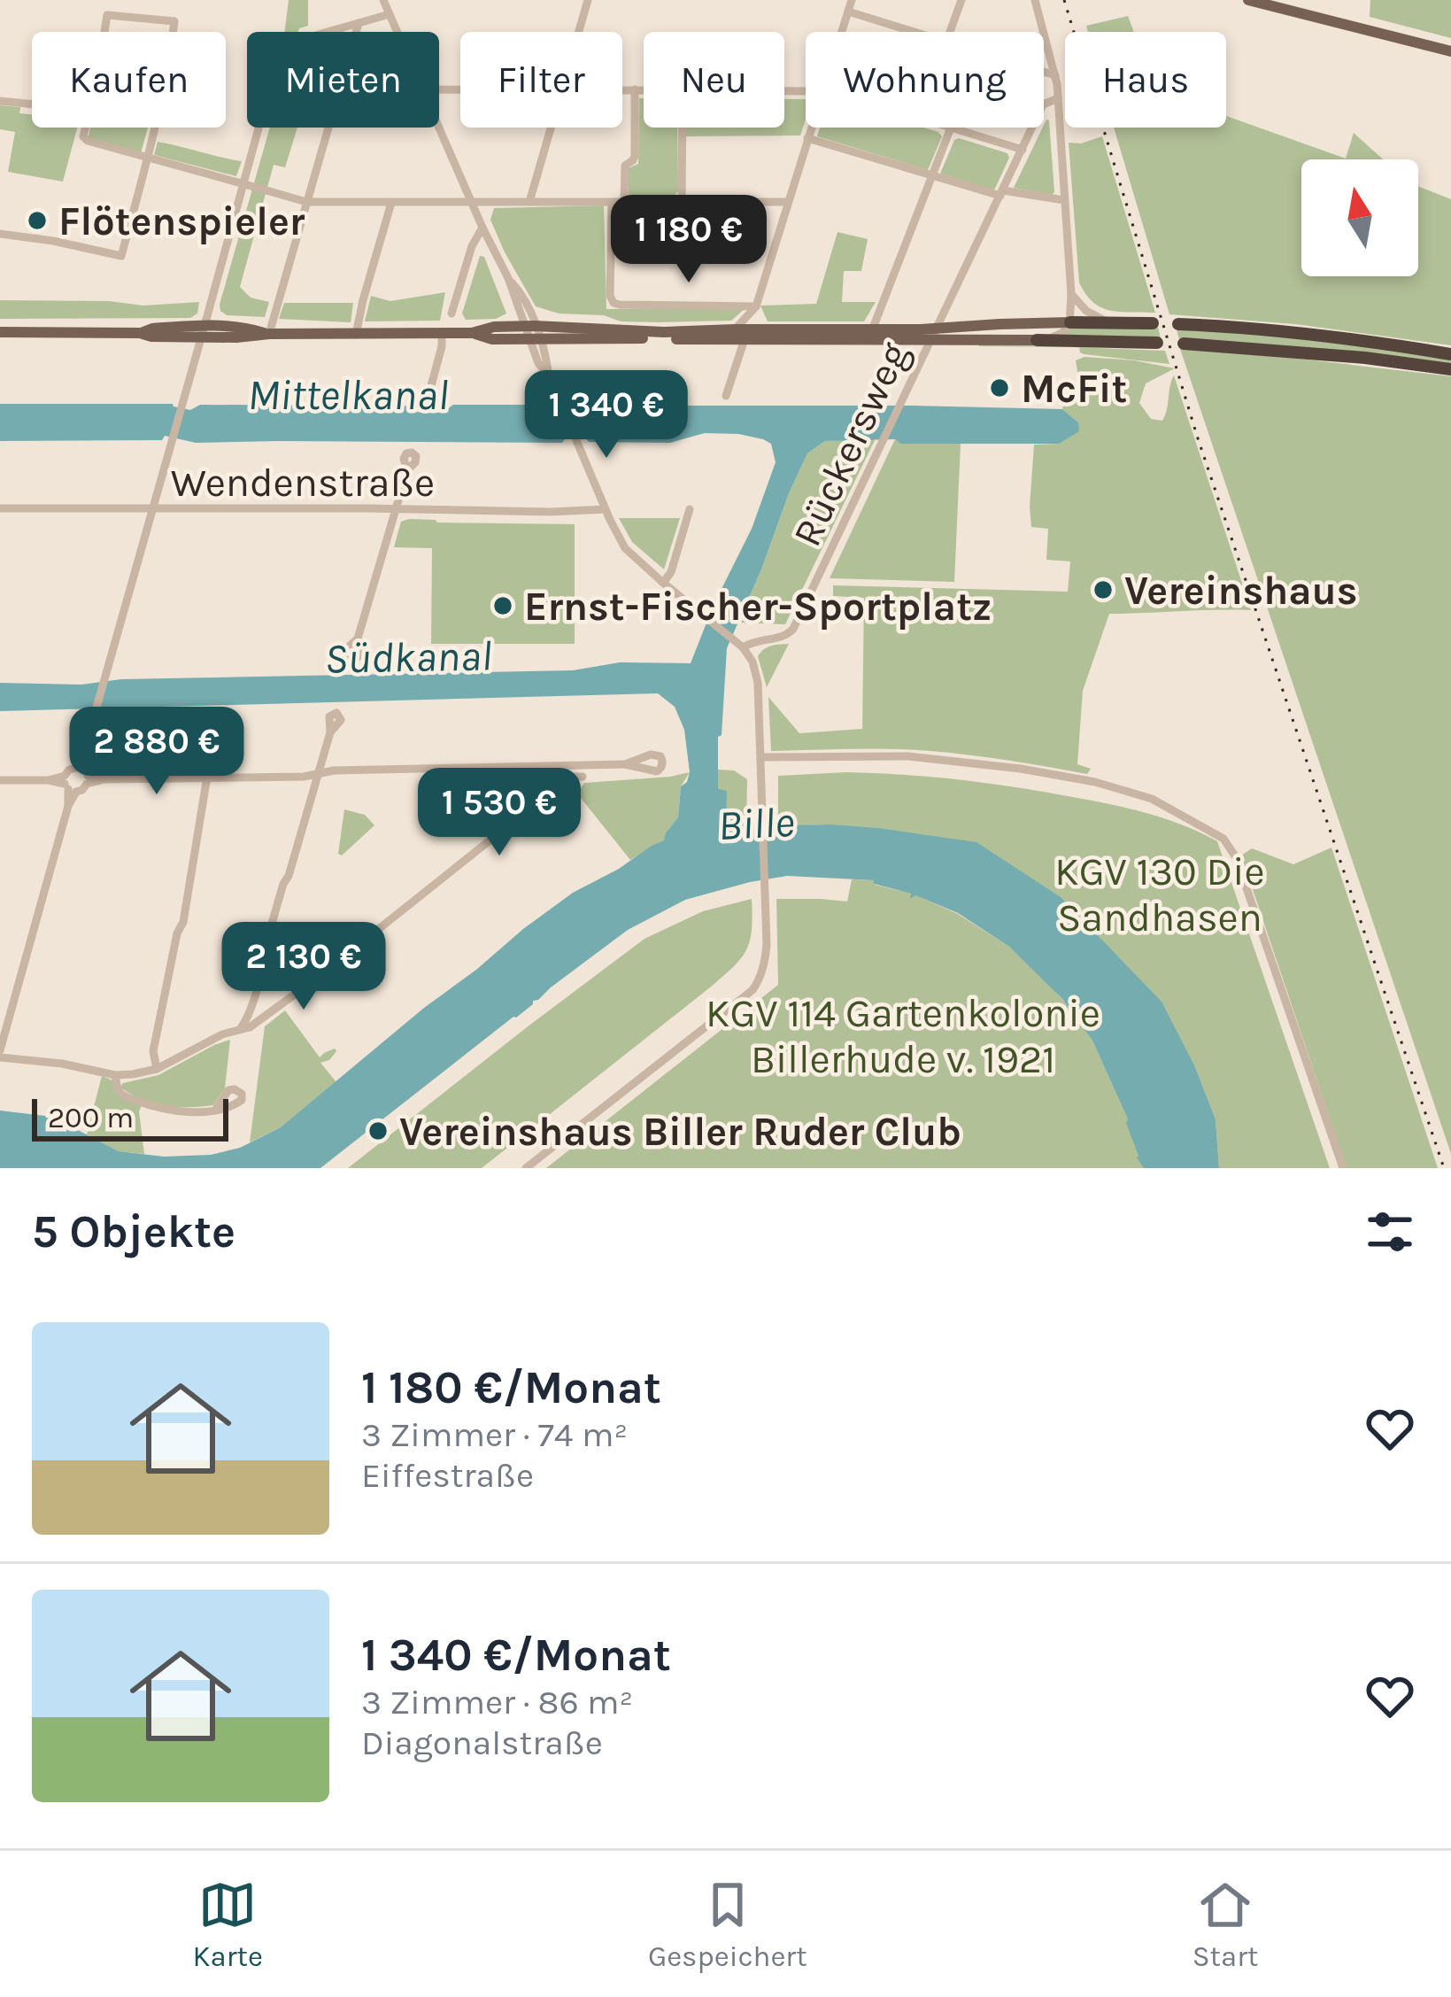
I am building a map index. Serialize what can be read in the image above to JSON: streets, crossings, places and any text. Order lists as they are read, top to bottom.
{
  "streets": {
    "street": ["Rückersweg", "Wendenstraße"]
  },
  "water": ["Mittelkanal", "Südkanal", "Bille"],
  "parks": ["KGV 130 Die Sandhasen", "KGV 114 Gartenkolonie Billerhude v. 1921"],
  "places": [
    "Flötenspieler",
    "McFit",
    "Vereinshaus",
    "Ernst-Fischer-Sportplatz",
    "Vereinshaus Biller Ruder Club"
  ],
  "scale_bar": "200 m",
  "north": "top",
  "page": {
    "chip": [
      "Kaufen",
      "Mieten",
      "Filter",
      "Neu",
      "Wohnung",
      "Haus"
    ],
    "price": [
      "1 180 €",
      "1 340 €",
      "2 880 €",
      "1 530 €",
      "2 130 €"
    ],
    "scale": "200 m",
    "heading": "5 Objekte",
    "list": [
      {
        "name": "1 180 €/Monat",
        "note": "3 Zimmer · 74 m² · Eiffestraße"
      },
      {
        "name": "1 340 €/Monat",
        "note": "3 Zimmer · 86 m² · Diagonalstraße"
      }
    ],
    "tabs": ["Karte", "Gespeichert", "Start"]
  }
}
